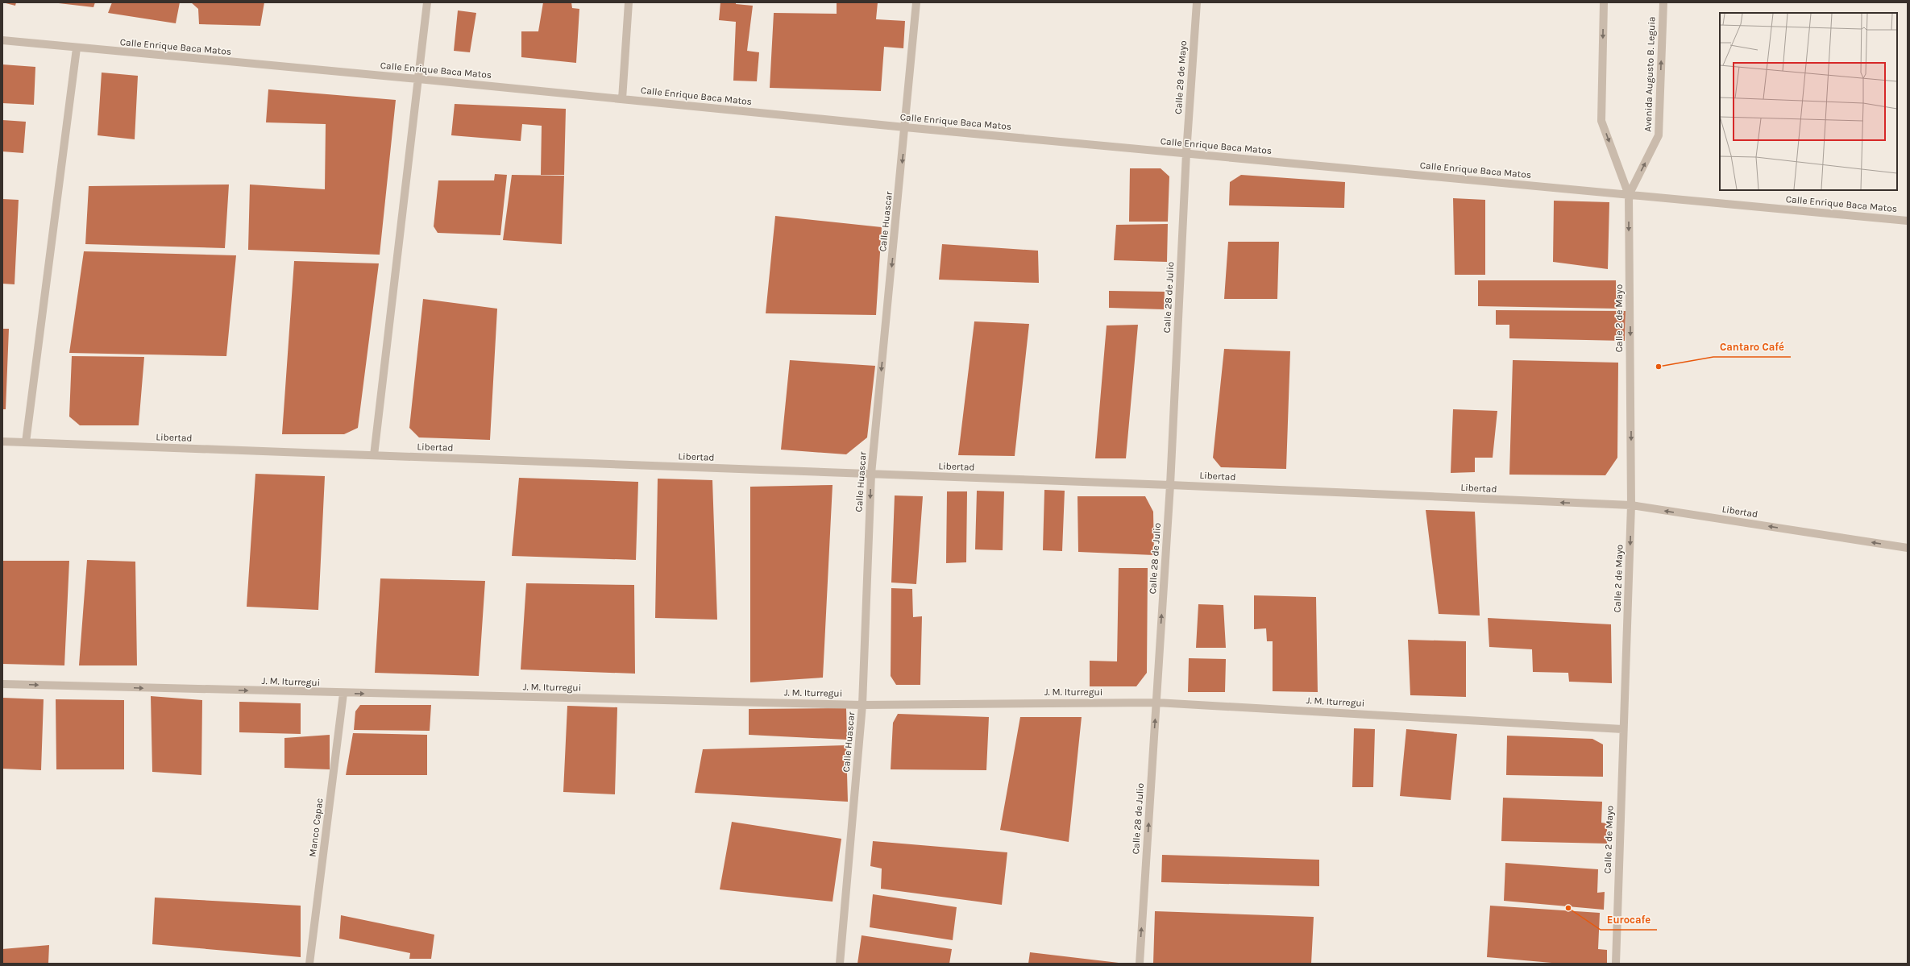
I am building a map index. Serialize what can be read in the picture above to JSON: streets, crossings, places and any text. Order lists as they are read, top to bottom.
{
  "streets": {
    "street": [
      "Calle Enrique Baca Matos",
      "Avenida Augusto B. Leguia",
      "Calle 29 de Mayo",
      "Calle Huascar",
      "Calle 28 de Julio",
      "Calle 2 de Mayo",
      "Libertad",
      "J. M. Iturregui",
      "Manco Capac"
    ]
  },
  "crossings": [
    ["Calle Enrique Baca Matos", "Avenida Augusto B. Leguia"],
    ["Calle Enrique Baca Matos", "Calle 29 de Mayo"],
    ["Calle Enrique Baca Matos", "Calle Huascar"],
    ["Calle Enrique Baca Matos", "Calle 28 de Julio"],
    ["Calle Enrique Baca Matos", "Calle 2 de Mayo"],
    ["Avenida Augusto B. Leguia", "Calle 2 de Mayo"],
    ["Calle 29 de Mayo", "Calle 28 de Julio"],
    ["Calle Huascar", "Libertad"],
    ["Calle Huascar", "J. M. Iturregui"],
    ["Calle 28 de Julio", "Libertad"],
    ["Calle 28 de Julio", "J. M. Iturregui"],
    ["Calle 2 de Mayo", "Libertad"],
    ["Calle 2 de Mayo", "J. M. Iturregui"],
    ["J. M. Iturregui", "Manco Capac"]
  ],
  "one_way": [
    "Calle Huascar",
    "Calle 28 de Julio",
    "Calle 2 de Mayo",
    "Libertad",
    "J. M. Iturregui"
  ],
  "places": ["Cantaro Café", "Eurocafe"]
}
